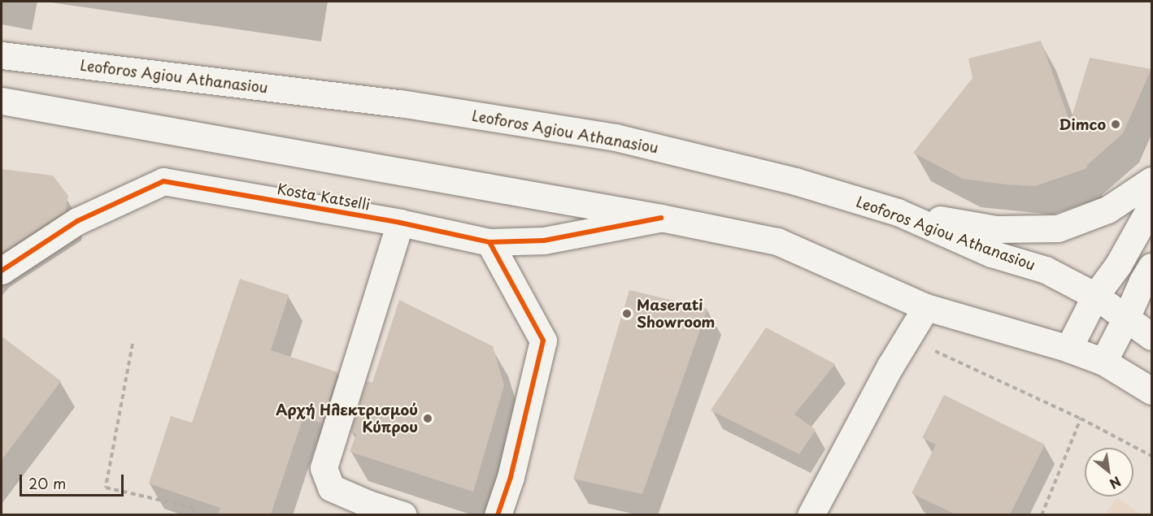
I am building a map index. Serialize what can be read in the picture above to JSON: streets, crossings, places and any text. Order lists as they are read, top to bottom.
{
  "streets": {
    "main road": ["Leoforos Agiou Athanasiou", "Kosta Katselli"]
  },
  "places": ["Dimco", "Maserati Showroom", "Αρχή Ηλεκτρισμού Κύπρου"],
  "scale_bar": "20 m",
  "north": "bottom right"
}
